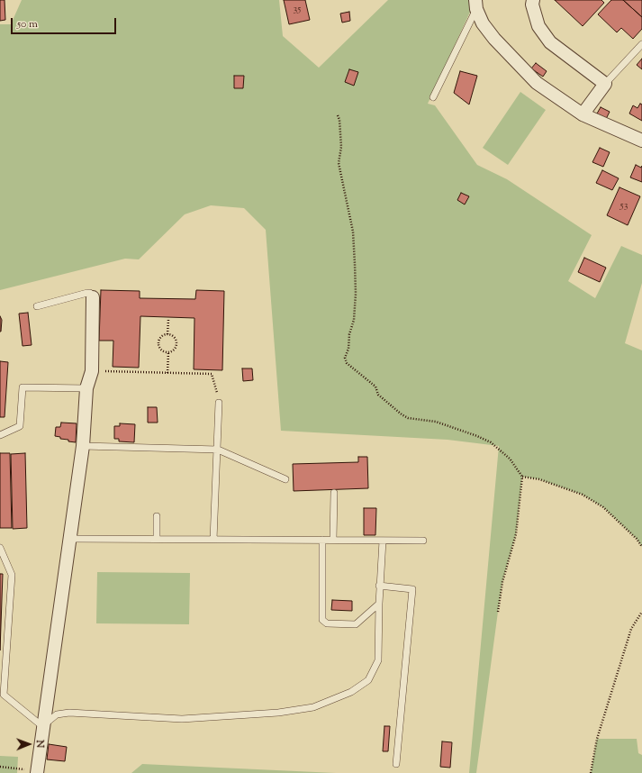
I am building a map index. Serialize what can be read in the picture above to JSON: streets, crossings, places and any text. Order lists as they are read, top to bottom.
{
  "house_numbers": ["35", "53"],
  "scale_bar": "50 m",
  "north": "right"
}
